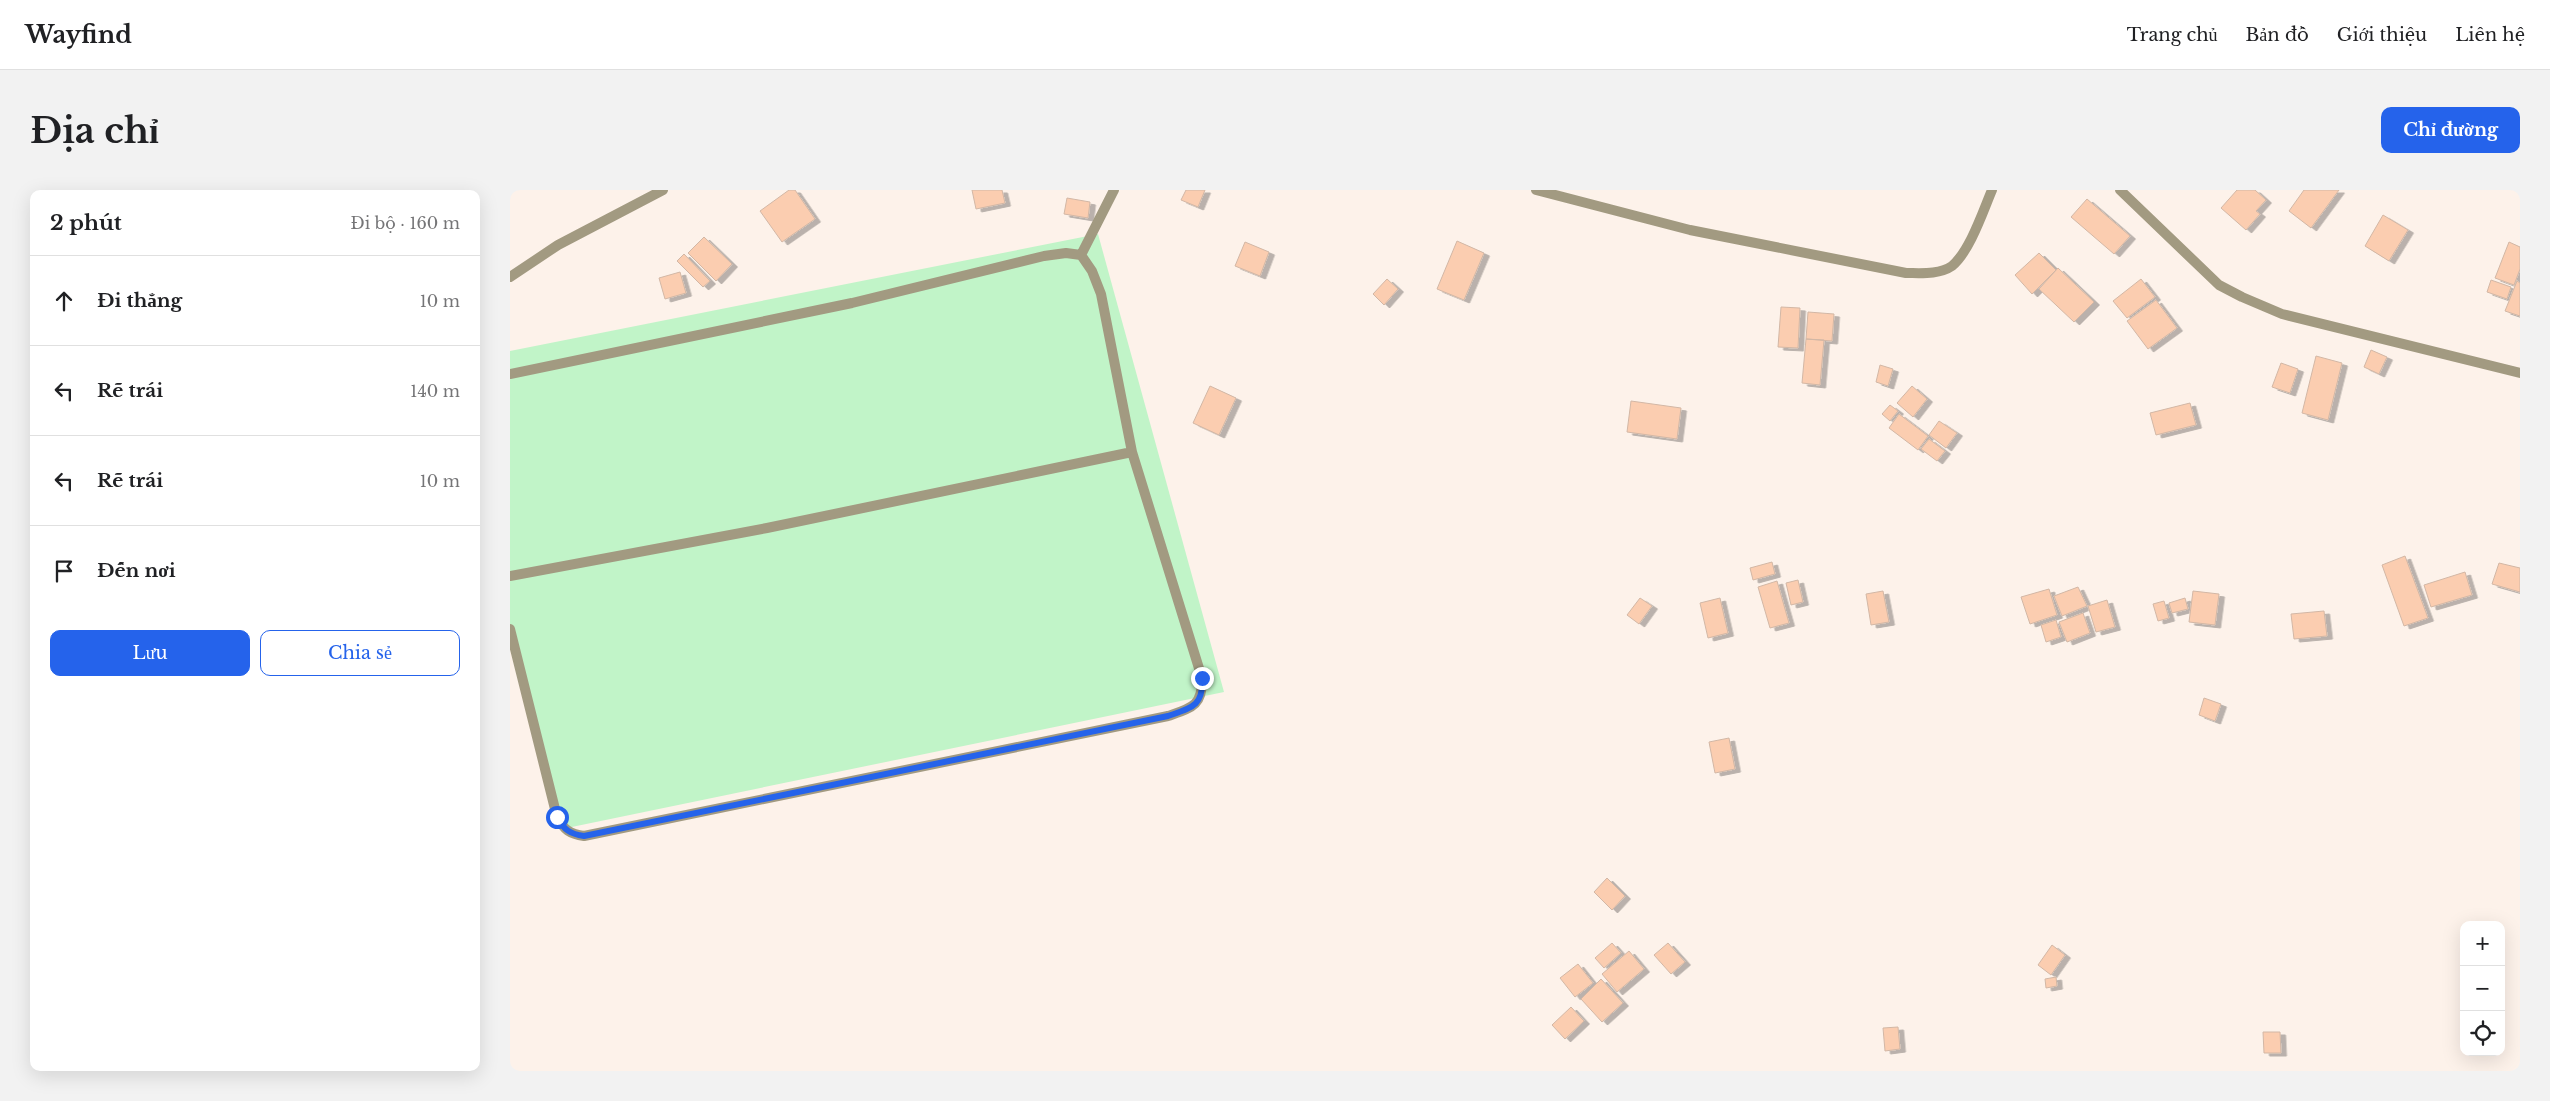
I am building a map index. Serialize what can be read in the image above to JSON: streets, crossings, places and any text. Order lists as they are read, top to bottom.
{
  "page": {
    "header": "Wayfind",
    "nav": [
      "Trang chủ",
      "Bản đồ",
      "Giới thiệu",
      "Liên hệ"
    ],
    "buttons": [
      "Chỉ đường",
      ["Lưu", "Chia sẻ"]
    ],
    "title": "Địa chỉ",
    "heading": ["2 phút", "Đi bộ · 160 m"],
    "list": [
      ["Đi thẳng", "10 m"],
      ["Rẽ trái", "140 m"],
      ["Rẽ trái", "10 m"],
      "Đến nơi"
    ],
    "map_buttons": ["+", "−"]
  }
}
